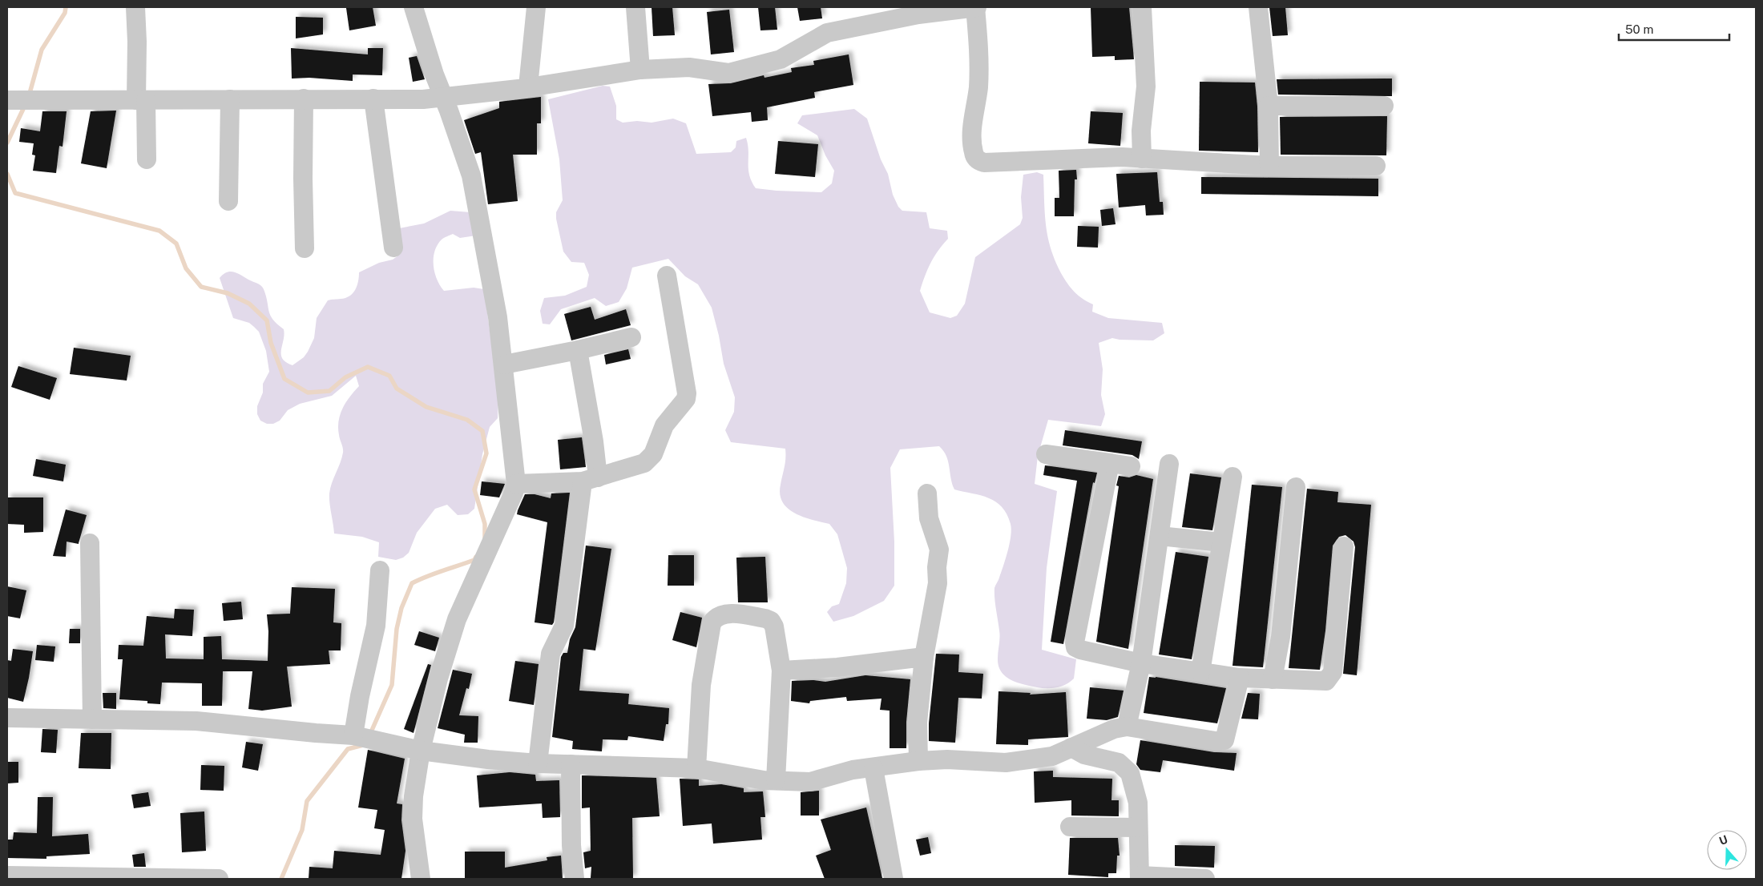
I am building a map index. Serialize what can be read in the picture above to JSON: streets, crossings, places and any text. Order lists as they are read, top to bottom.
{
  "scale_bar": "50 m",
  "north": "top"
}
